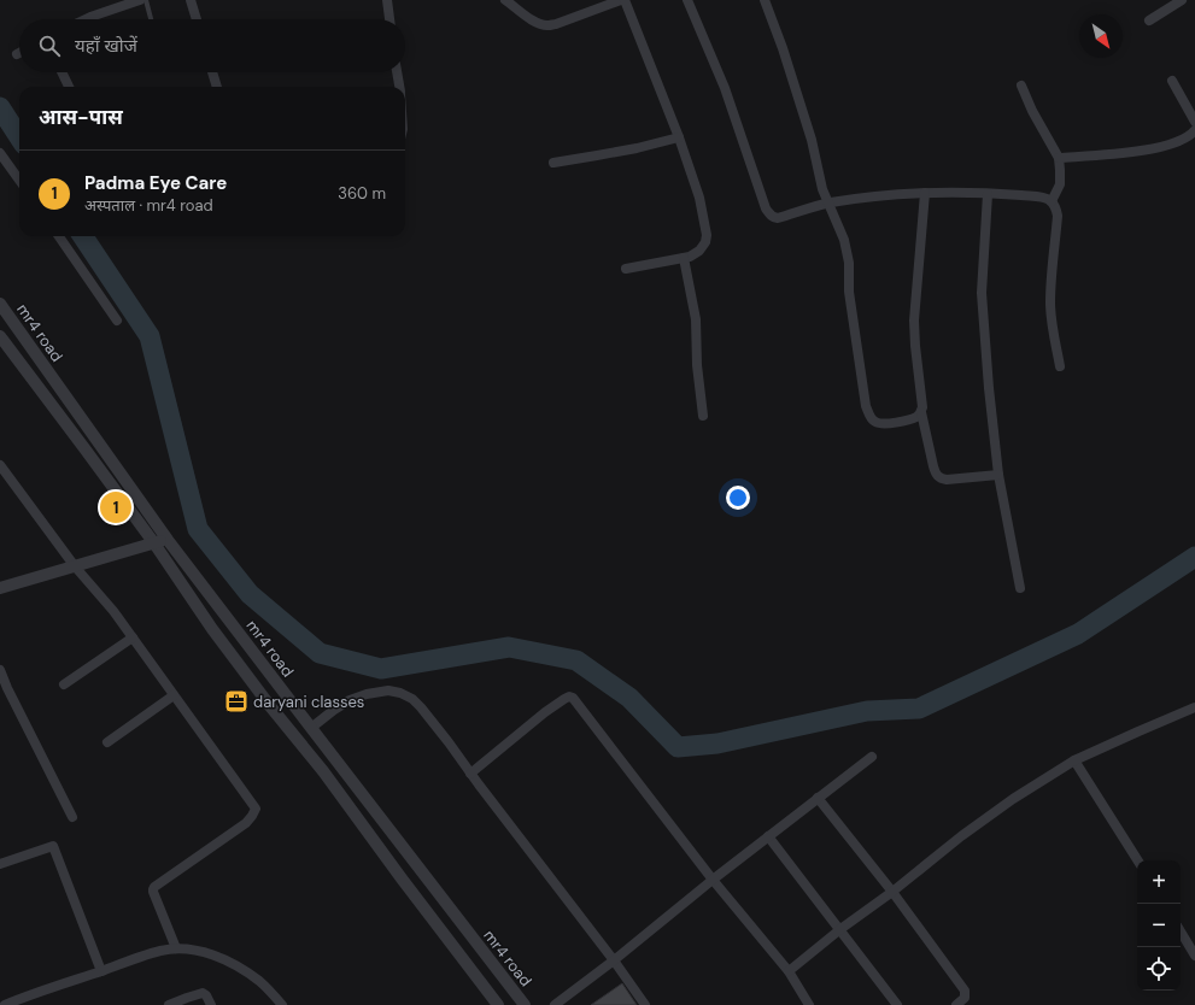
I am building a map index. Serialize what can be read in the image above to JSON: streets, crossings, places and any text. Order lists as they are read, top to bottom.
{
  "streets": {
    "street": ["mr4 road"]
  },
  "places": {
    "office": ["daryani classes"]
  },
  "north": "bottom right",
  "page": {
    "search": "यहाँ खोजें",
    "heading": "आस-पास",
    "list": [
      {
        "mark": "1",
        "name": "Padma Eye Care",
        "note": "अस्पताल · mr4 road",
        "value": "360 m"
      }
    ],
    "pins": "1",
    "map_buttons": ["+", "−"]
  }
}
